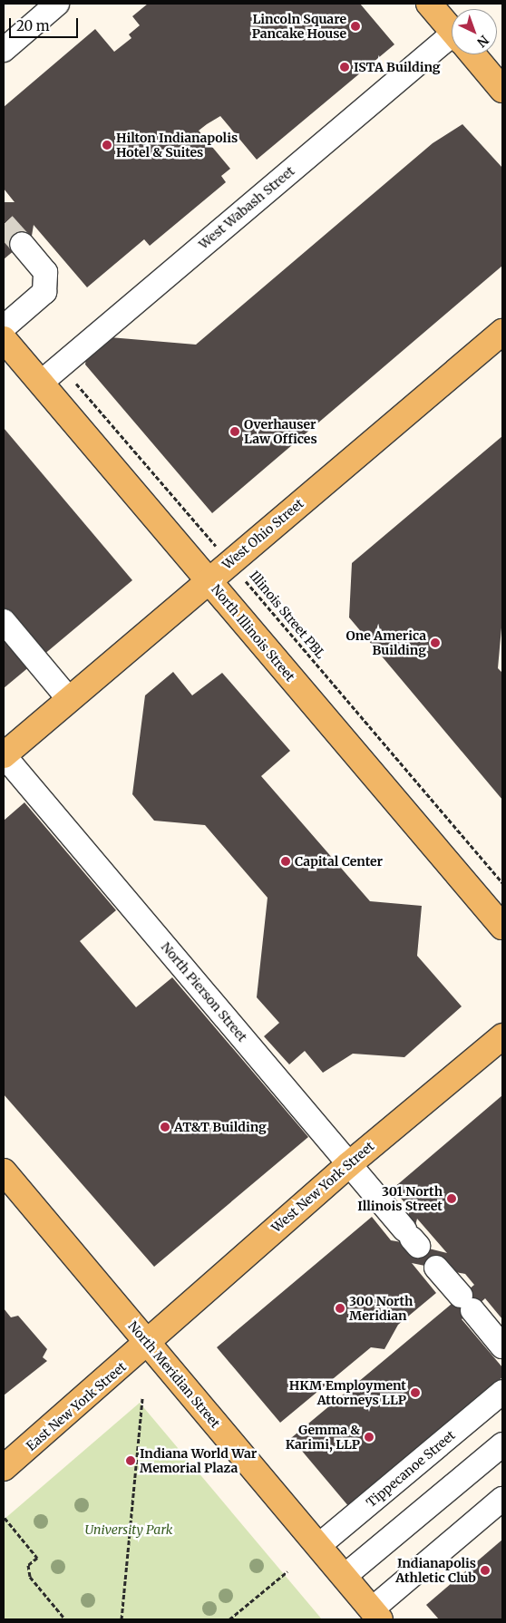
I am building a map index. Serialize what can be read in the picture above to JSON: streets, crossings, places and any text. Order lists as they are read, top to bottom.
{
  "streets": {
    "main road": [
      "West Ohio Street",
      "North Illinois Street",
      "West New York Street",
      "North Meridian Street",
      "East New York Street"
    ],
    "street": ["West Wabash Street", "North Pierson Street", "Tippecanoe Street"],
    "path": ["Illinois Street PBL"]
  },
  "crossings": [
    ["West Wabash Street", "Illinois Street PBL"],
    ["West Wabash Street", "North Illinois Street"],
    ["West Ohio Street", "Illinois Street PBL"],
    ["West Ohio Street", "North Illinois Street"],
    ["West Ohio Street", "North Pierson Street"],
    ["North Pierson Street", "West New York Street"],
    ["West New York Street", "North Meridian Street"],
    ["West New York Street", "East New York Street"],
    ["North Meridian Street", "East New York Street"],
    ["North Meridian Street", "Tippecanoe Street"]
  ],
  "parks": ["University Park"],
  "places": [
    "Lincoln Square Pancake House",
    "ISTA Building",
    "Hilton Indianapolis Hotel & Suites",
    "Overhauser Law Offices",
    "One America Building",
    "Capital Center",
    "AT&T Building",
    "301 North Illinois Street",
    "300 North Meridian",
    "HKM Employment Attorneys LLP",
    "Gemma & Karimi, LLP",
    "Indiana World War Memorial Plaza",
    "Indianapolis Athletic Club"
  ],
  "scale_bar": "20 m",
  "north": "bottom right"
}
